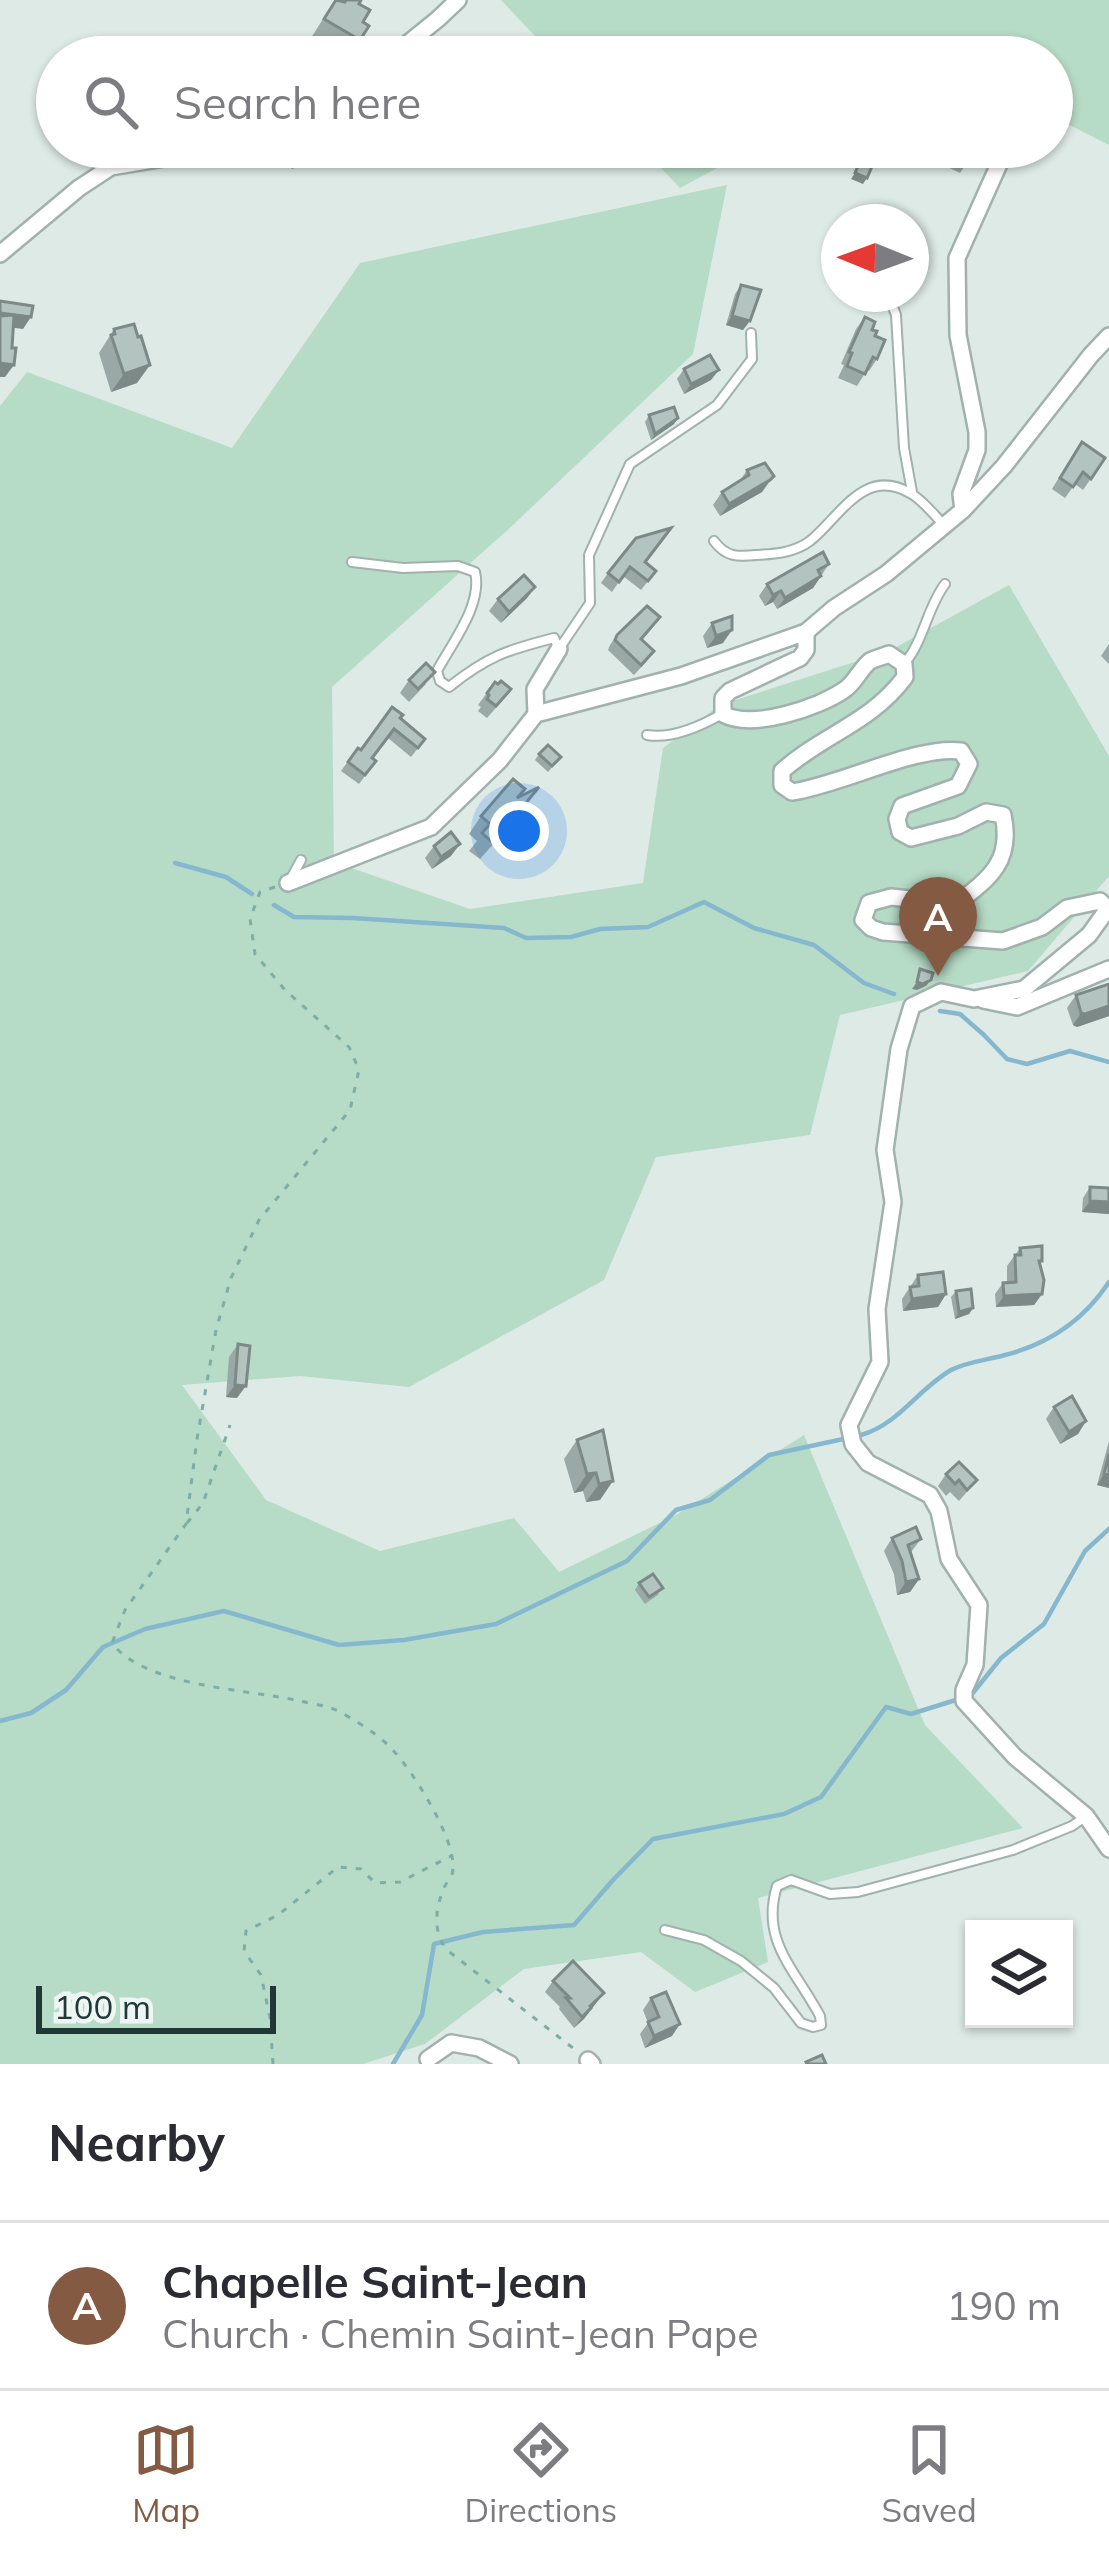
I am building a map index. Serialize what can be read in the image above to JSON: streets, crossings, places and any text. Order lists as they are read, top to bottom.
{
  "scale_bar": "100 m",
  "north": "left",
  "page": {
    "search": "Search here",
    "pins": "A",
    "scale": "100 m",
    "heading": "Nearby",
    "list": [
      {
        "mark": "A",
        "name": "Chapelle Saint-Jean",
        "note": "Church · Chemin Saint-Jean Pape",
        "value": "190 m"
      }
    ],
    "nav": ["Map", "Directions", "Saved"]
  }
}
